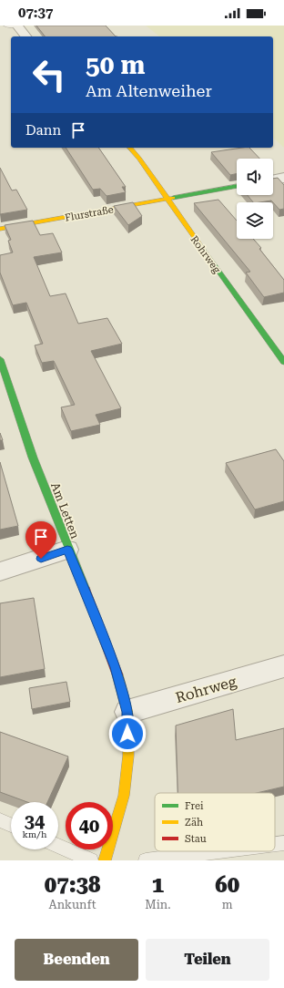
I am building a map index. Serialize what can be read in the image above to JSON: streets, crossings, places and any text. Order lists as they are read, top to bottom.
{
  "streets": {
    "street": ["Flurstraße", "Rohrweg", "Am Letten"]
  },
  "crossings": [
    ["Flurstraße", "Rohrweg"],
    ["Rohrweg", "Am Letten"]
  ],
  "legend": ["Frei", "Zäh", "Stau"],
  "page": {
    "status": "07:37",
    "turn": ["50 m", "Am Altenweiher"],
    "then": "Dann",
    "speed": "34 km/h",
    "limit": "40",
    "eta": [
      "07:38",
      "Ankunft",
      "1",
      "Min.",
      "60",
      "m"
    ],
    "buttons": ["Beenden", "Teilen"]
  }
}
